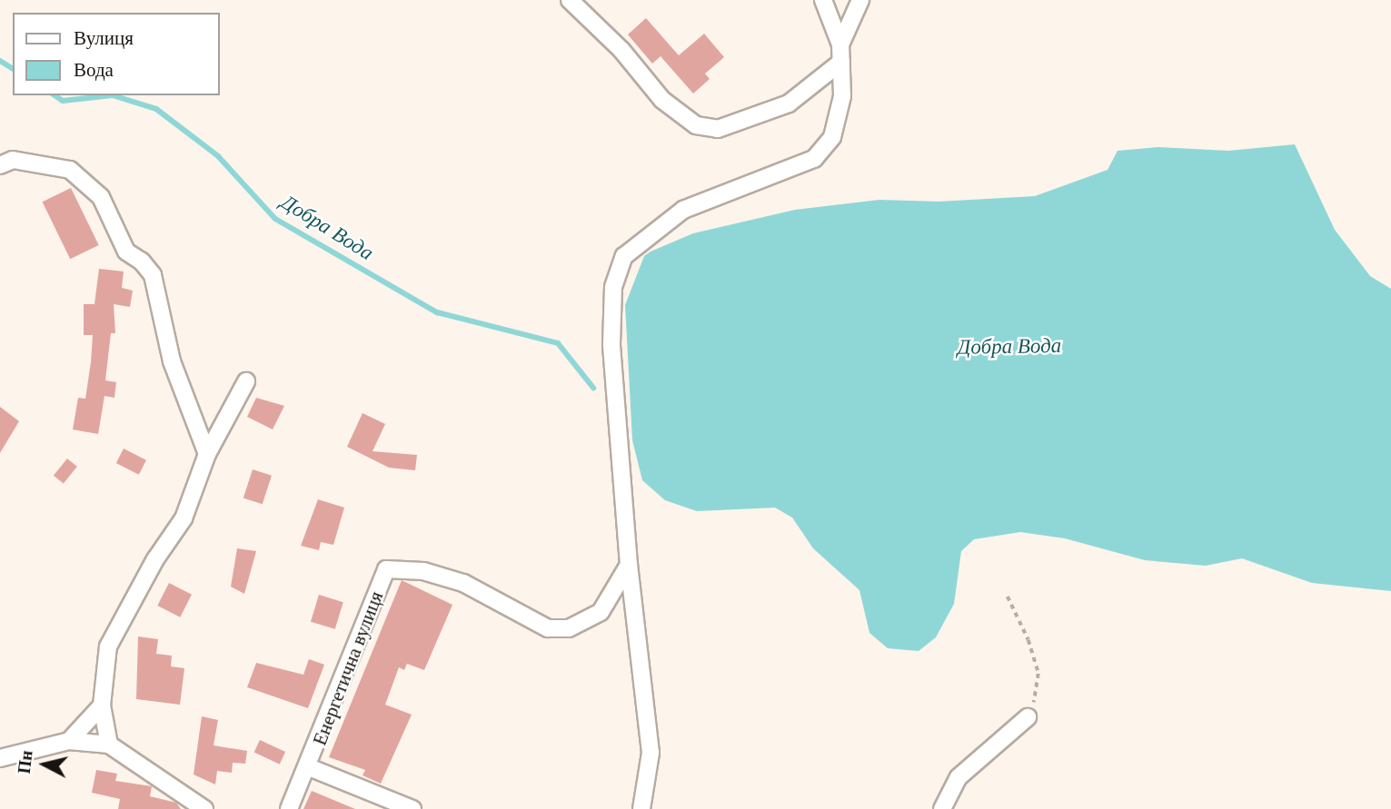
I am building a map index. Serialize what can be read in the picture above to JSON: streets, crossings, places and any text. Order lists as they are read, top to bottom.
{
  "streets": {
    "street": ["Енергетична вулиця"]
  },
  "water": ["Добра Вода"],
  "legend": ["Вулиця", "Вода"],
  "north": "left"
}
